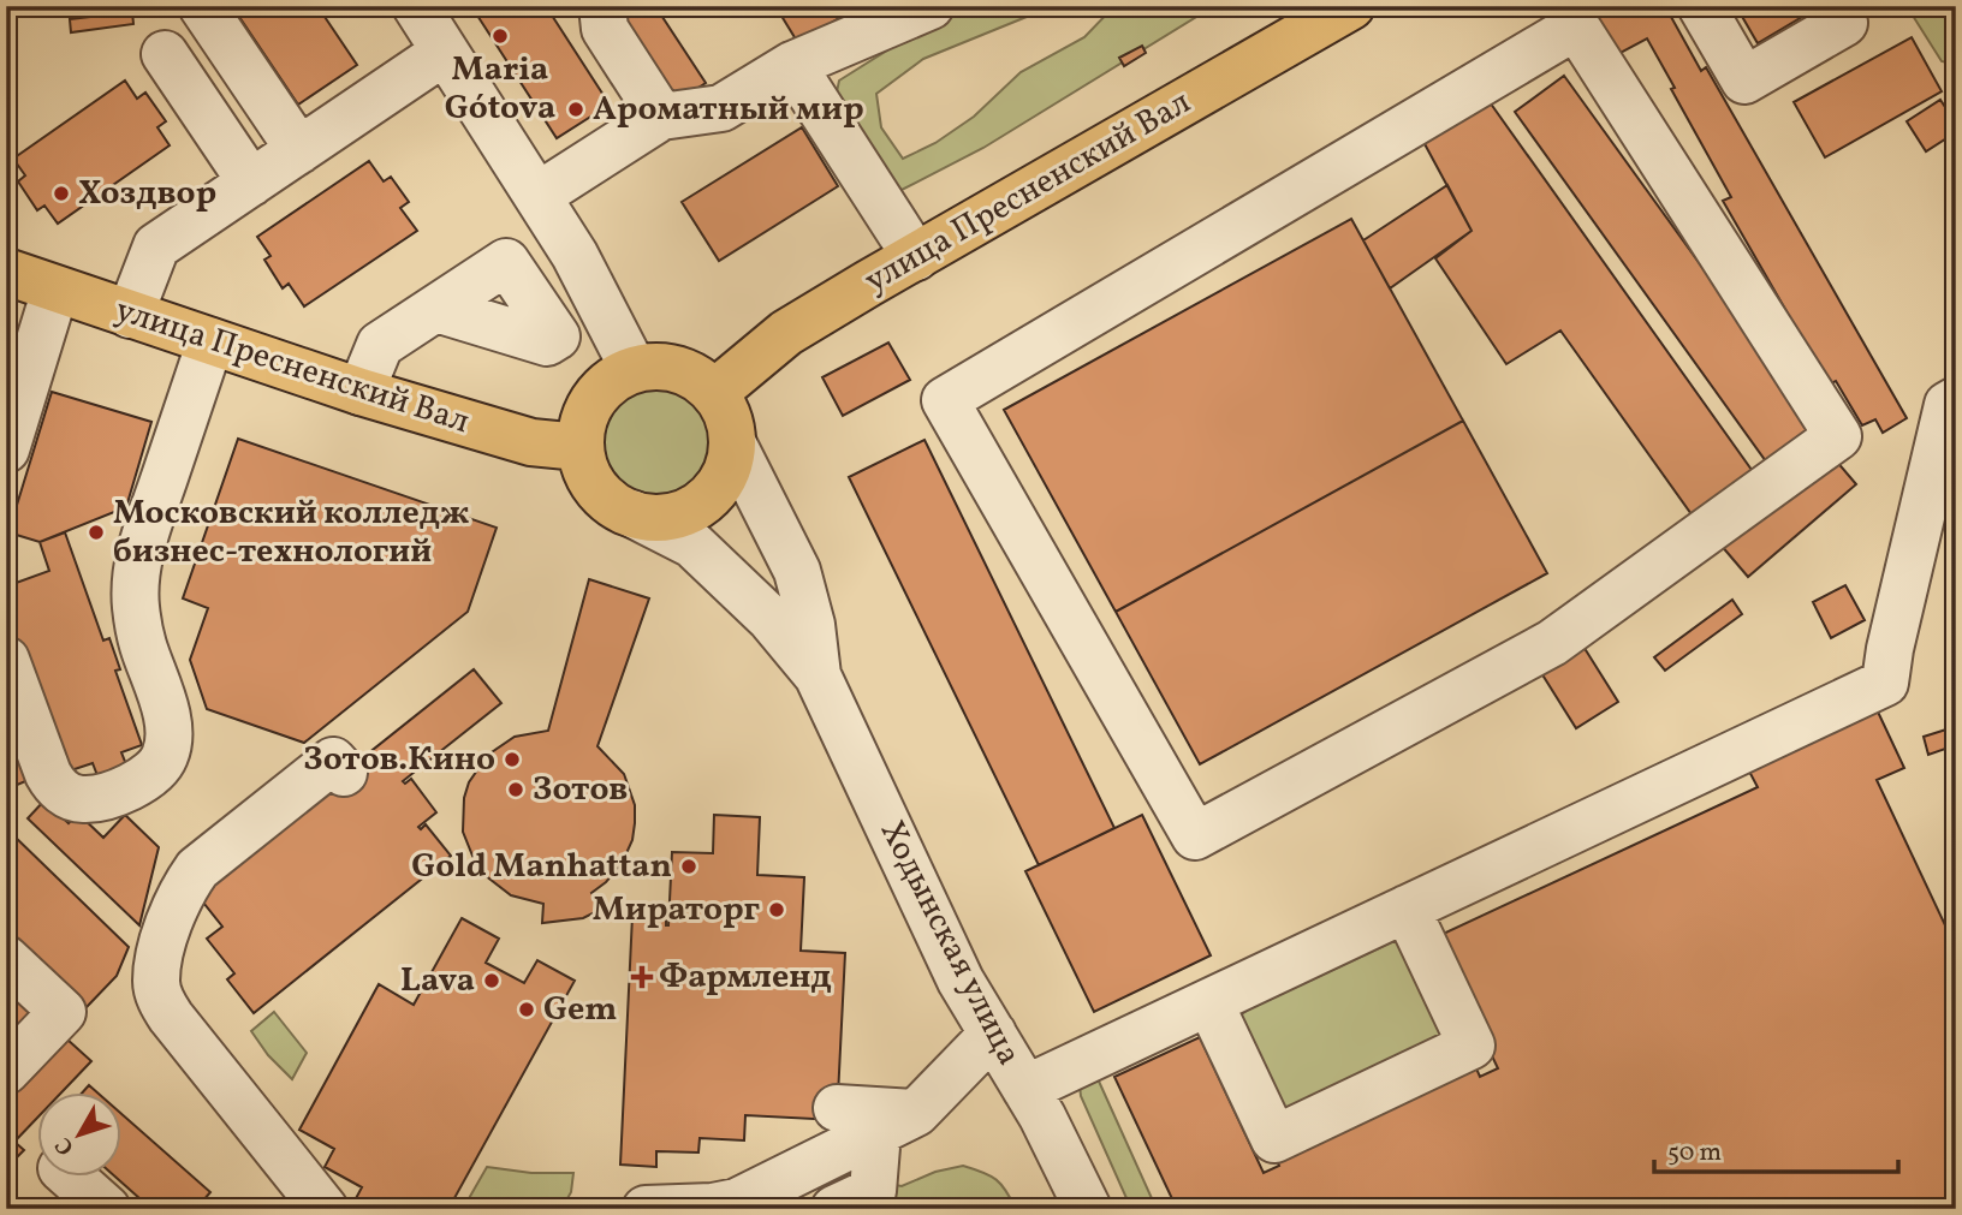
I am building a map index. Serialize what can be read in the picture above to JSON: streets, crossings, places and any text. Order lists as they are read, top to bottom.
{
  "streets": {
    "main road": ["улица Пресненский Вал"],
    "street": ["Ходынская улица"]
  },
  "crossings": [
    ["улица Пресненский Вал", "Ходынская улица"]
  ],
  "places": {
    "other": [
      "Maria Gótova",
      "Ароматный мир",
      "Хоздвор",
      "Московский колледж бизнес-технологий",
      "Зотов.Кино",
      "Зотов",
      "Gold Manhattan",
      "Мираторг",
      "Lava",
      "Gem"
    ],
    "health": ["Фармленд"]
  },
  "scale_bar": "50 m",
  "north": "bottom left"
}
